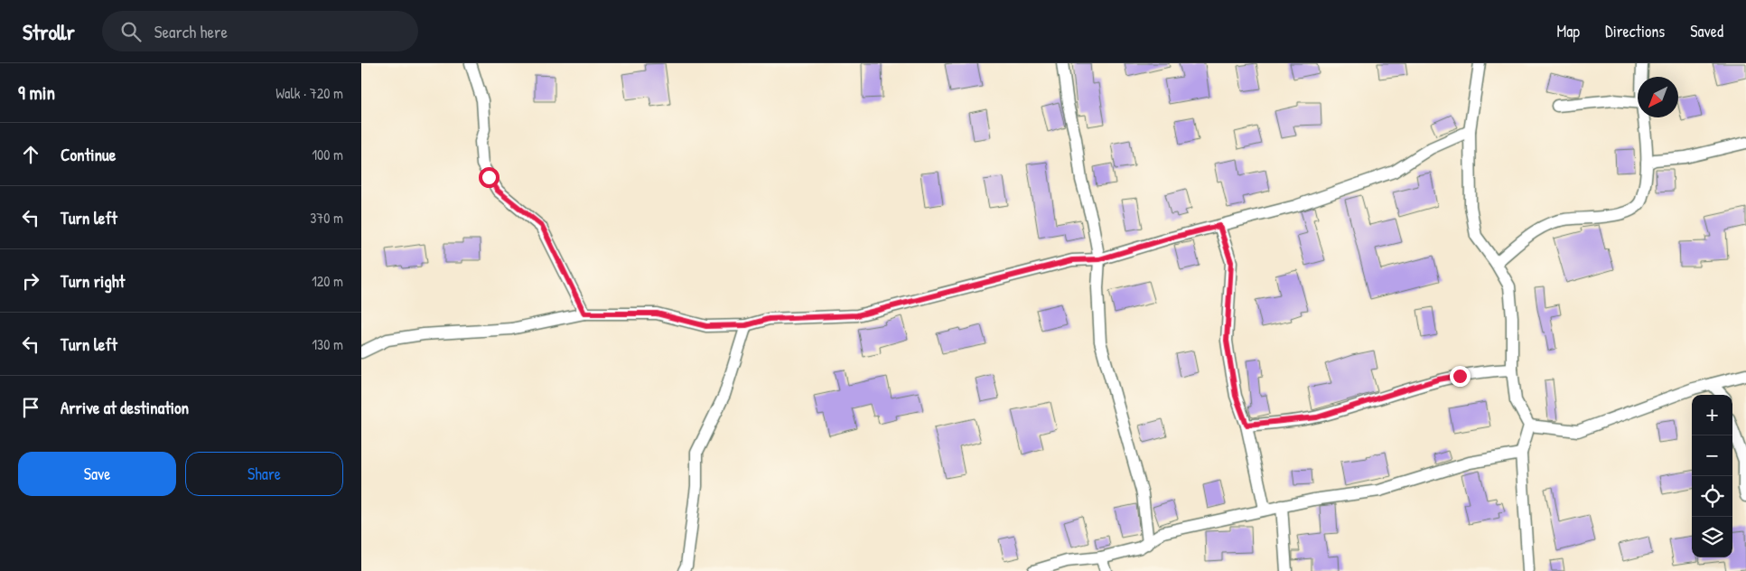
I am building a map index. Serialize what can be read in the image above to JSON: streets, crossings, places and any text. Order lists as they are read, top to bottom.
{
  "north": "bottom left",
  "page": {
    "header": "Strollr",
    "search": "Search here",
    "nav": ["Map", "Directions", "Saved"],
    "heading": ["9 min", "Walk · 720 m"],
    "list": [
      ["Continue", "100 m"],
      ["Turn left", "370 m"],
      ["Turn right", "120 m"],
      ["Turn left", "130 m"],
      "Arrive at destination"
    ],
    "map_buttons": ["+", "−"],
    "buttons": ["Save", "Share"]
  }
}
